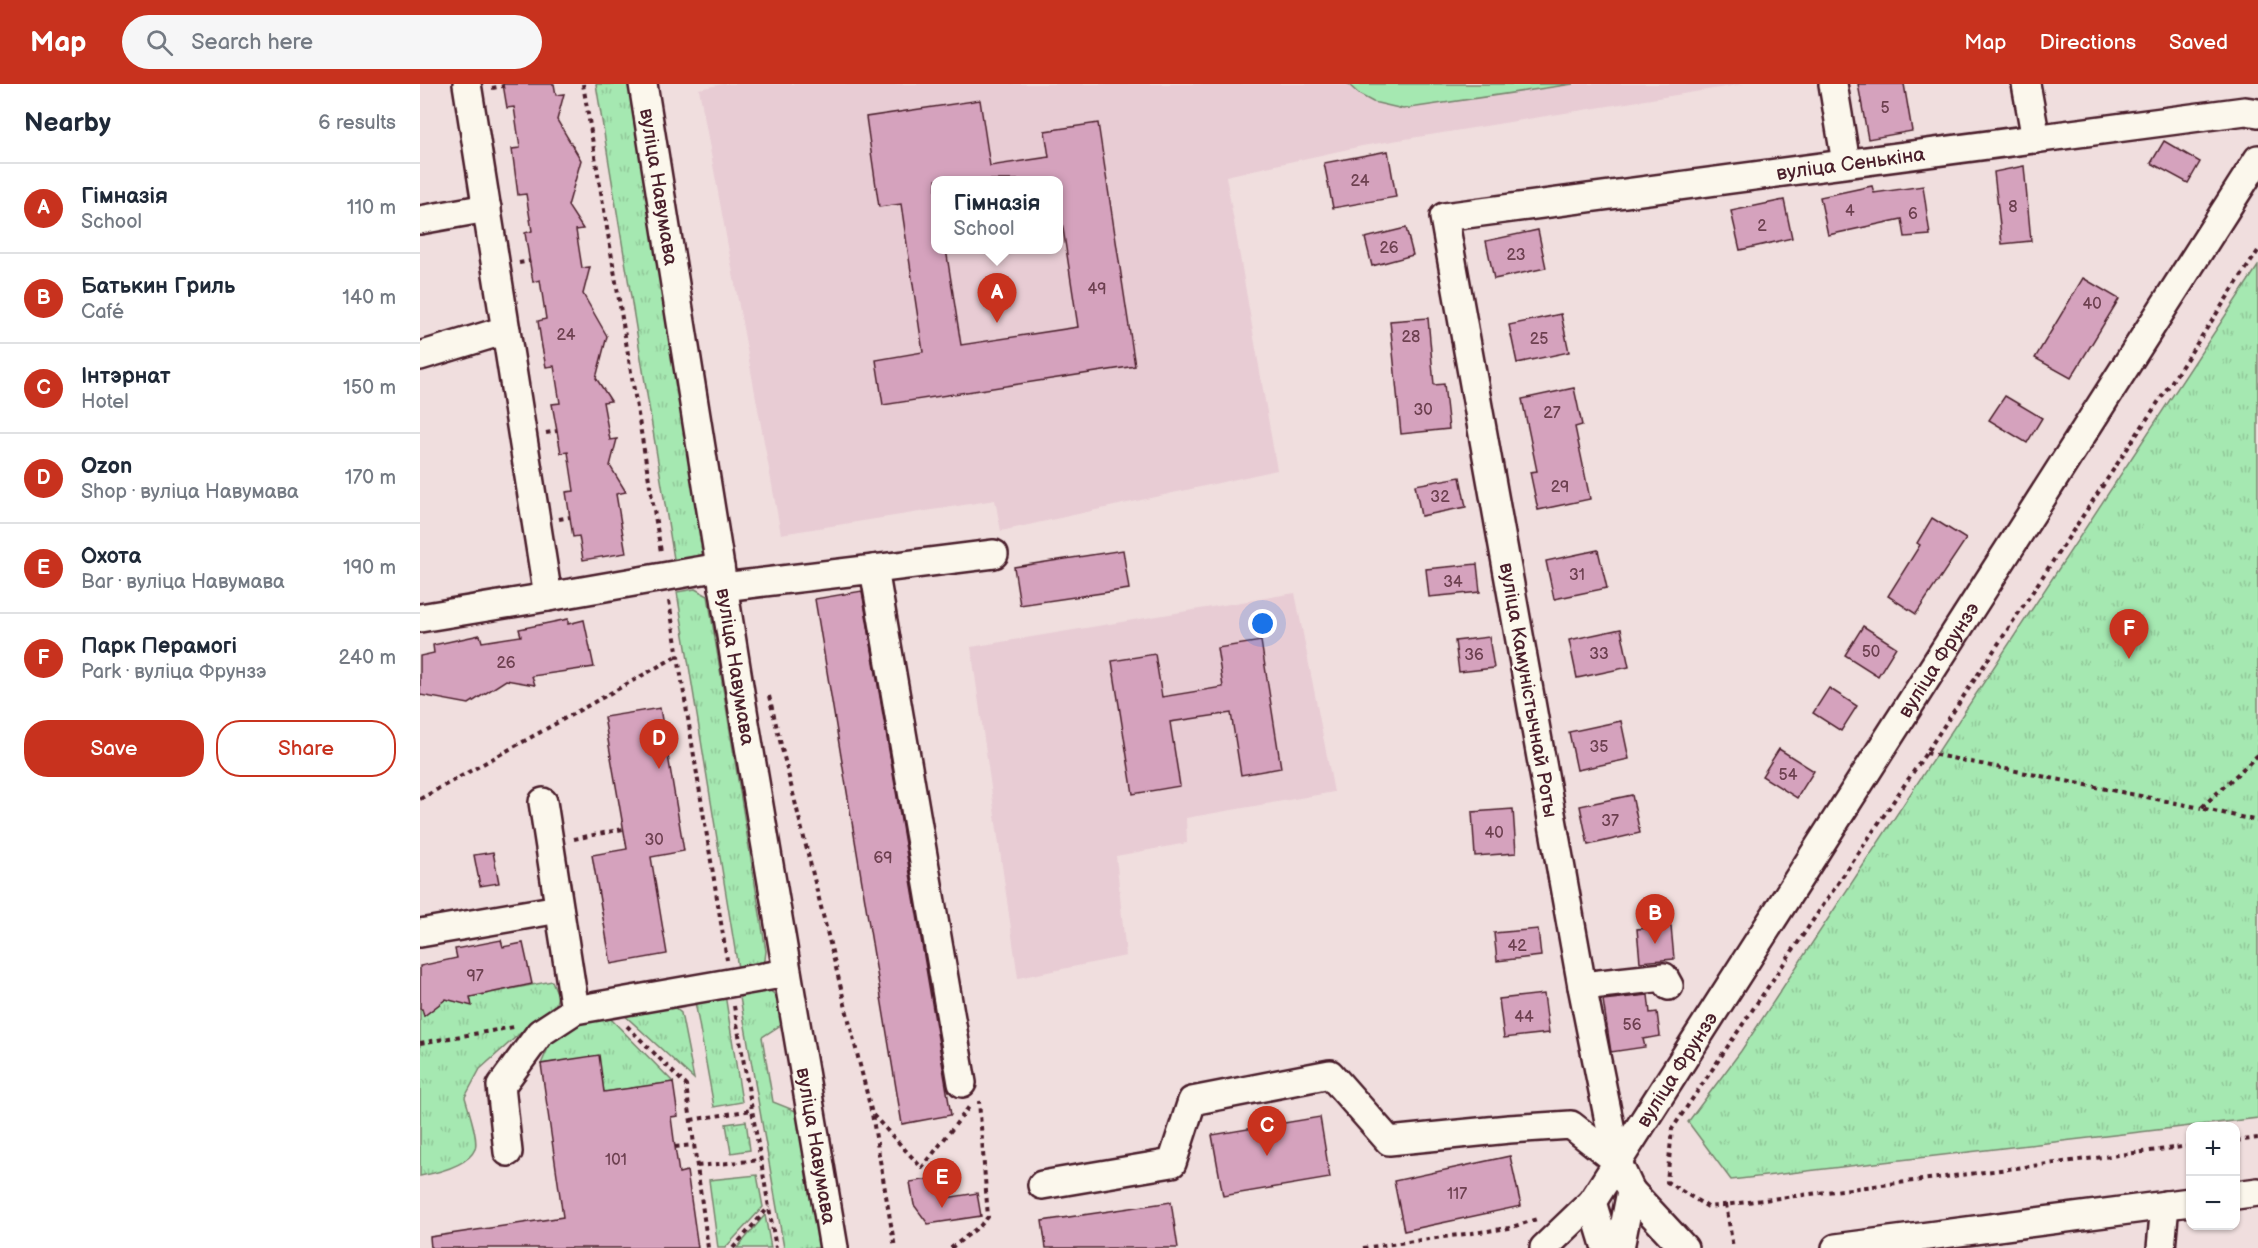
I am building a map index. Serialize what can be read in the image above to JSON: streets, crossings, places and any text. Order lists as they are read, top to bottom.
{
  "streets": {
    "street": [
      "вуліца Сенькіна",
      "вуліца Навумава",
      "вуліца Фрунзэ",
      "вуліца Камуністычнай Роты"
    ]
  },
  "crossings": [
    ["вуліца Сенькіна", "вуліца Камуністычнай Роты"],
    ["вуліца Фрунзэ", "вуліца Камуністычнай Роты"]
  ],
  "house_numbers": [
    "5",
    "24",
    "8",
    "4",
    "6",
    "2",
    "26",
    "23",
    "49",
    "40",
    "24",
    "28",
    "25",
    "30",
    "27",
    "29",
    "32",
    "31",
    "34",
    "50",
    "33",
    "36",
    "26",
    "35",
    "54",
    "37",
    "40",
    "30",
    "69",
    "42",
    "97",
    "44",
    "56",
    "101",
    "117"
  ],
  "page": {
    "header": "Map",
    "search": "Search here",
    "nav": ["Map", "Directions", "Saved"],
    "heading": ["Nearby", "6 results"],
    "list": [
      {
        "mark": "A",
        "name": "Гімназія",
        "note": "School",
        "value": "110 m"
      },
      {
        "mark": "B",
        "name": "Батькин Гриль",
        "note": "Café",
        "value": "140 m"
      },
      {
        "mark": "C",
        "name": "Інтэрнат",
        "note": "Hotel",
        "value": "150 m"
      },
      {
        "mark": "D",
        "name": "Ozon",
        "note": "Shop · вуліца Навумава",
        "value": "170 m"
      },
      {
        "mark": "E",
        "name": "Охота",
        "note": "Bar · вуліца Навумава",
        "value": "190 m"
      },
      {
        "mark": "F",
        "name": "Парк Перамогі",
        "note": "Park · вуліца Фрунзэ",
        "value": "240 m"
      }
    ],
    "popup": ["Гімназія", "School"],
    "pins": [
      "A",
      "F",
      "D",
      "B",
      "C",
      "E"
    ],
    "buttons": ["Save", "Share"],
    "map_buttons": ["+", "−"]
  }
}
